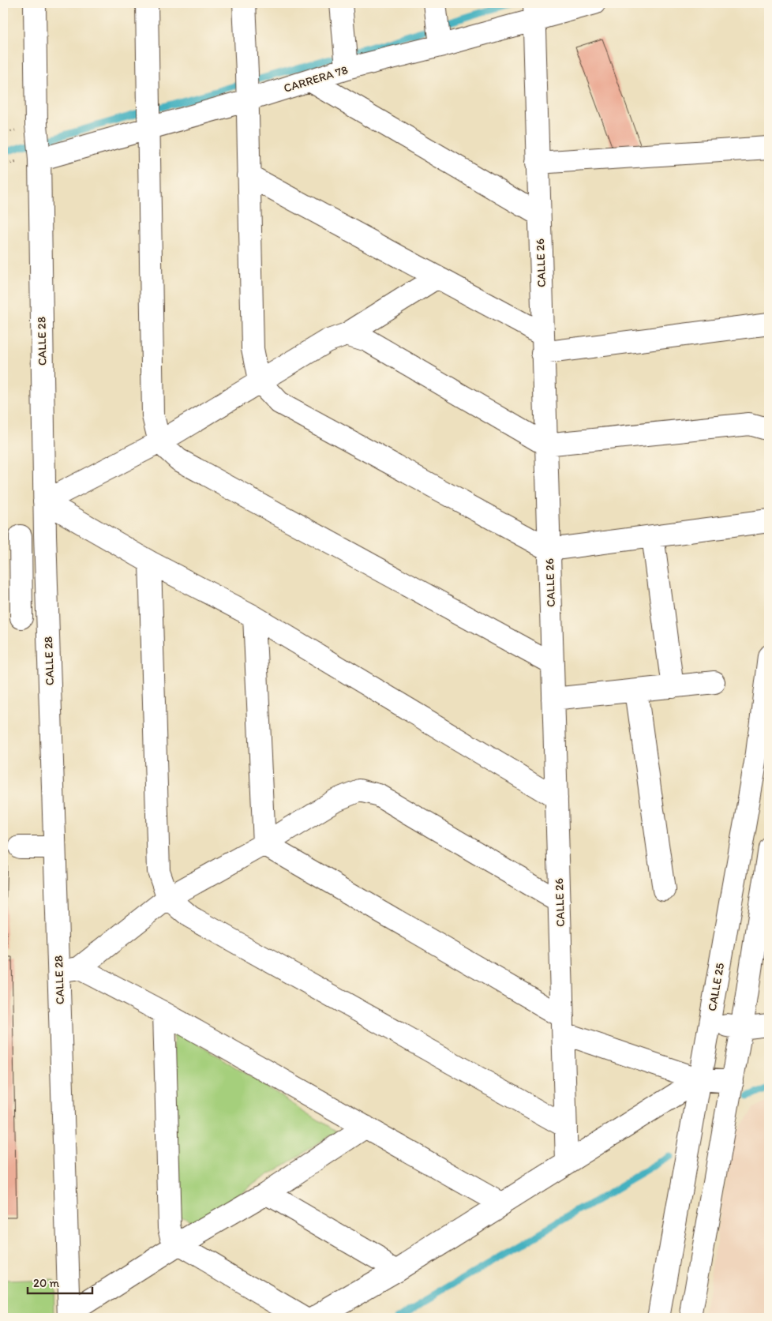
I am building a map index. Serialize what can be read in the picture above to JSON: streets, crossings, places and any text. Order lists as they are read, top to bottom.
{
  "streets": {
    "street": [
      "CARRERA 78",
      "CALLE 26",
      "CALLE 28",
      "CALLE 25"
    ]
  },
  "crossings": [
    ["CARRERA 78", "CALLE 26"],
    ["CARRERA 78", "CALLE 28"]
  ],
  "scale_bar": "20 m"
}
